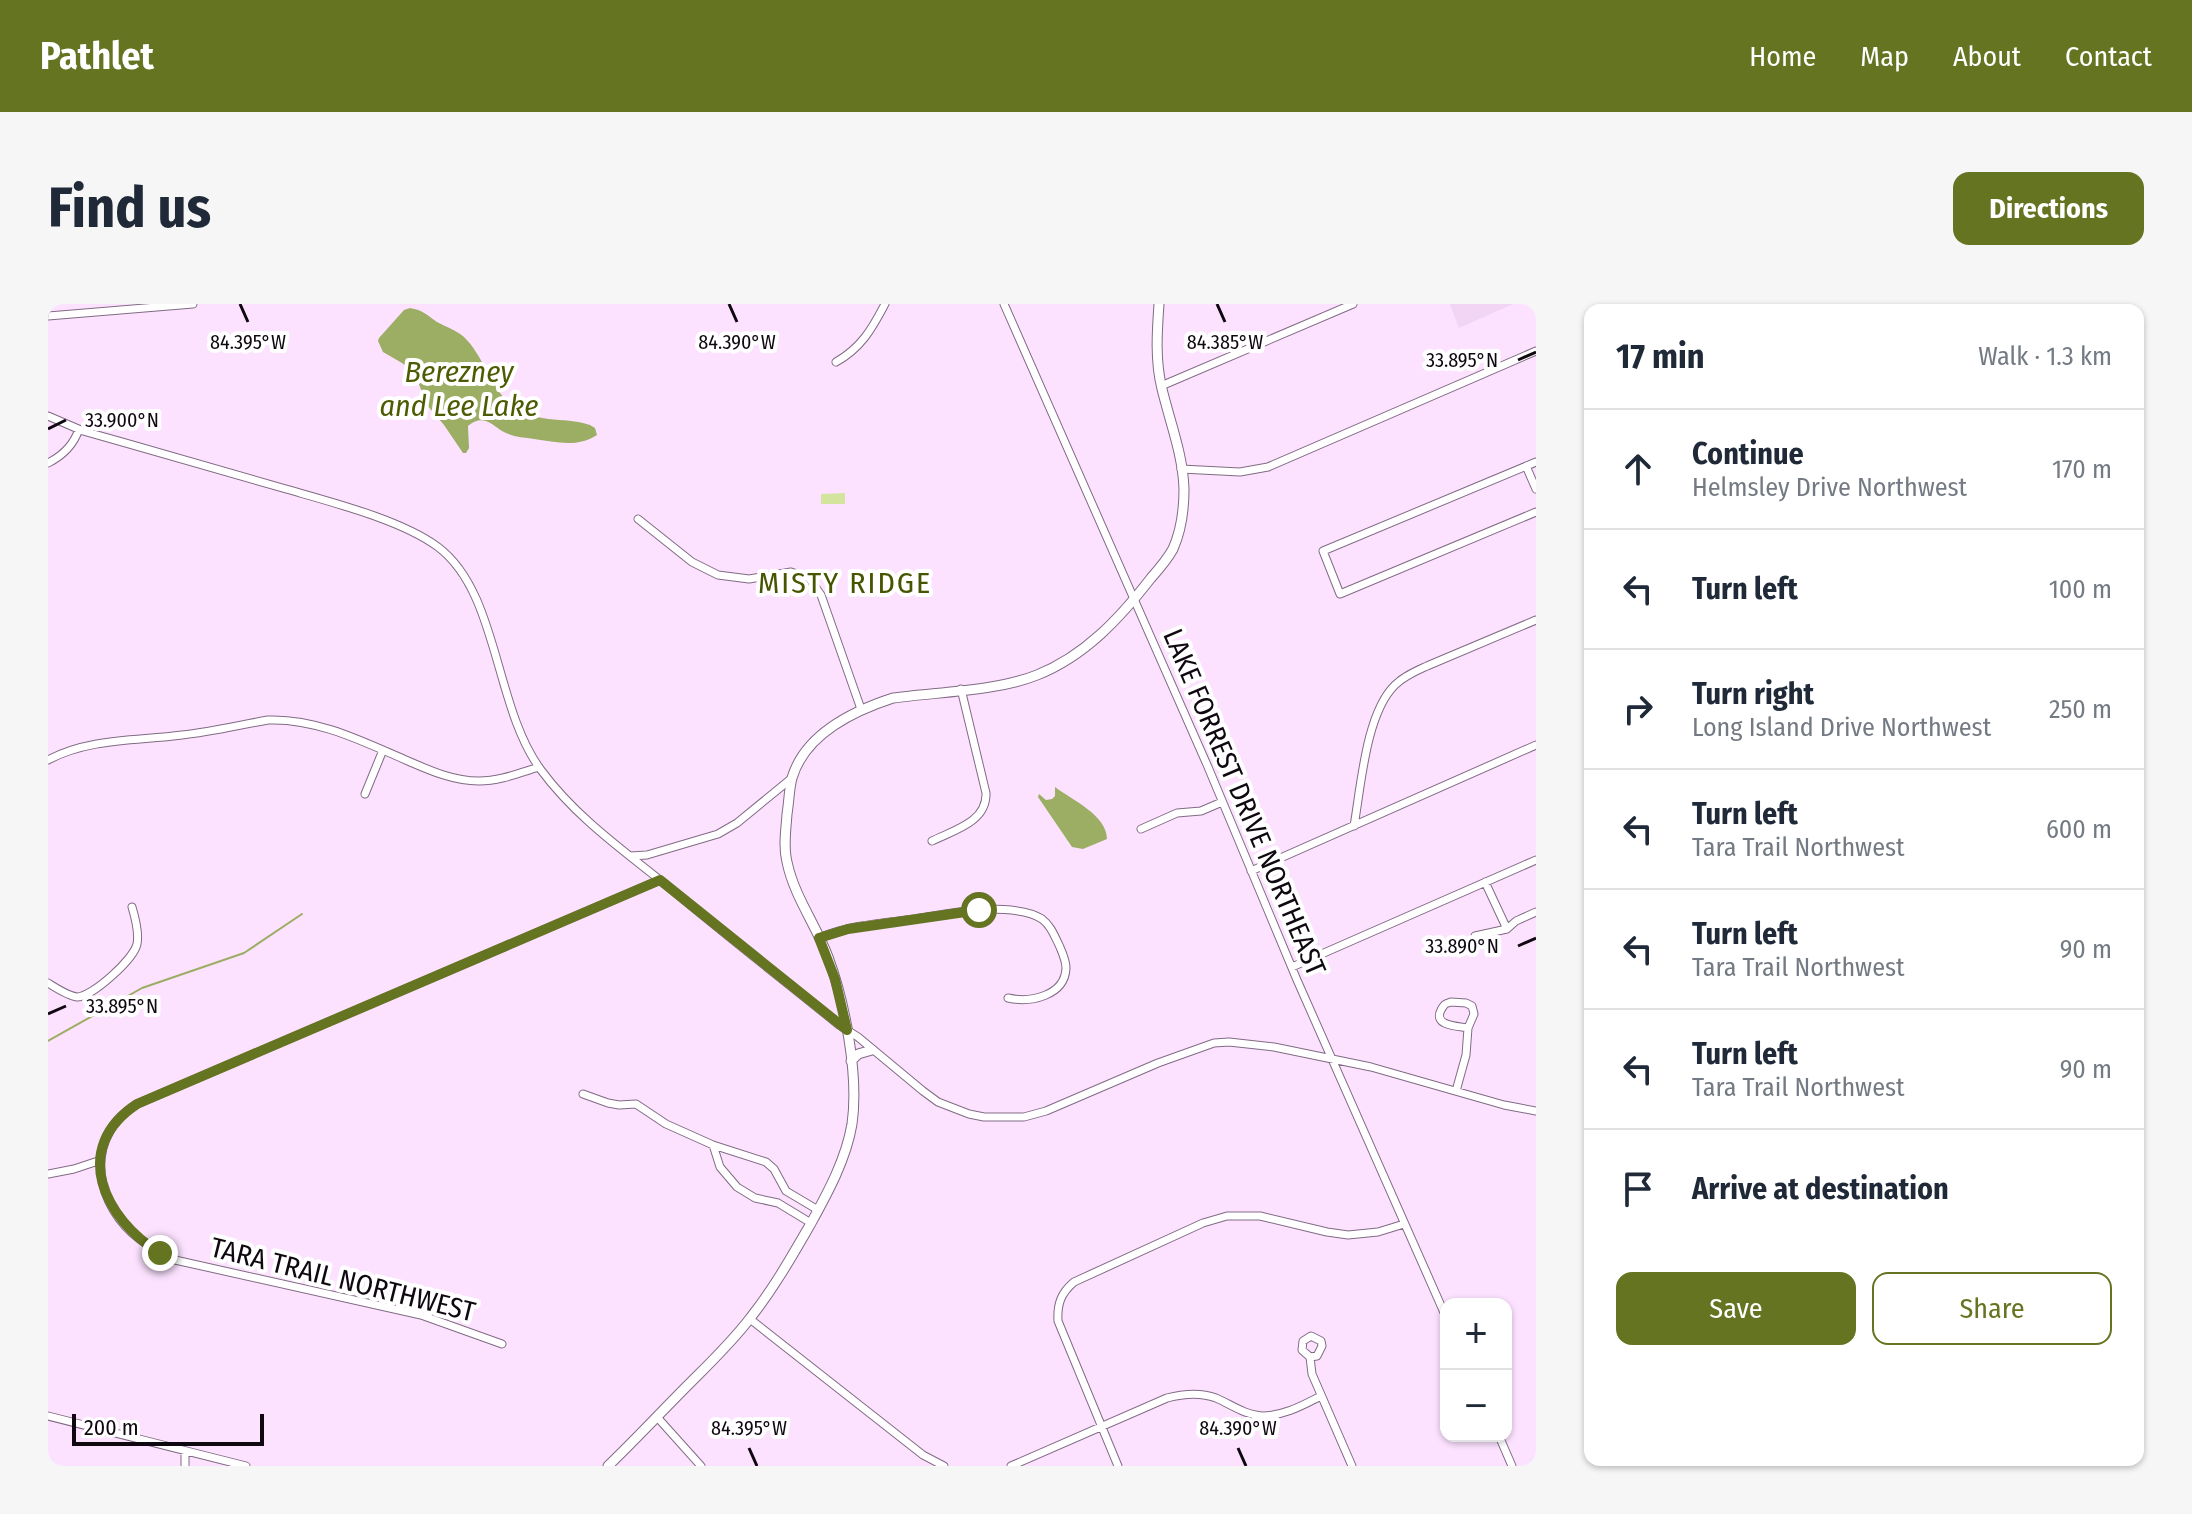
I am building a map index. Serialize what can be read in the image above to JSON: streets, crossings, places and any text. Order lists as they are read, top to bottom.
{
  "streets": {
    "street": ["LAKE FORREST DRIVE NORTHEAST", "TARA TRAIL NORTHWEST"]
  },
  "districts": ["MISTY RIDGE"],
  "water": ["Berezney and Lee Lake"],
  "scale_bar": "200 m",
  "page": {
    "header": "Pathlet",
    "nav": [
      "Home",
      "Map",
      "About",
      "Contact"
    ],
    "buttons": [
      "Directions",
      ["Save", "Share"]
    ],
    "title": "Find us",
    "heading": ["17 min", "Walk · 1.3 km"],
    "list": [
      ["Continue", "Helmsley Drive Northwest", "170 m"],
      ["Turn left", "100 m"],
      ["Turn right", "Long Island Drive Northwest", "250 m"],
      ["Turn left", "Tara Trail Northwest", "600 m"],
      ["Turn left", "Tara Trail Northwest", "90 m"],
      ["Turn left", "Tara Trail Northwest", "90 m"],
      "Arrive at destination"
    ],
    "map_buttons": ["+", "−"],
    "scale": "200 m"
  },
  "coordinates": [
    "84.395°W",
    "84.385°W",
    "84.390°W",
    "33.895°N",
    "33.900°N",
    "33.890°N"
  ]
}
